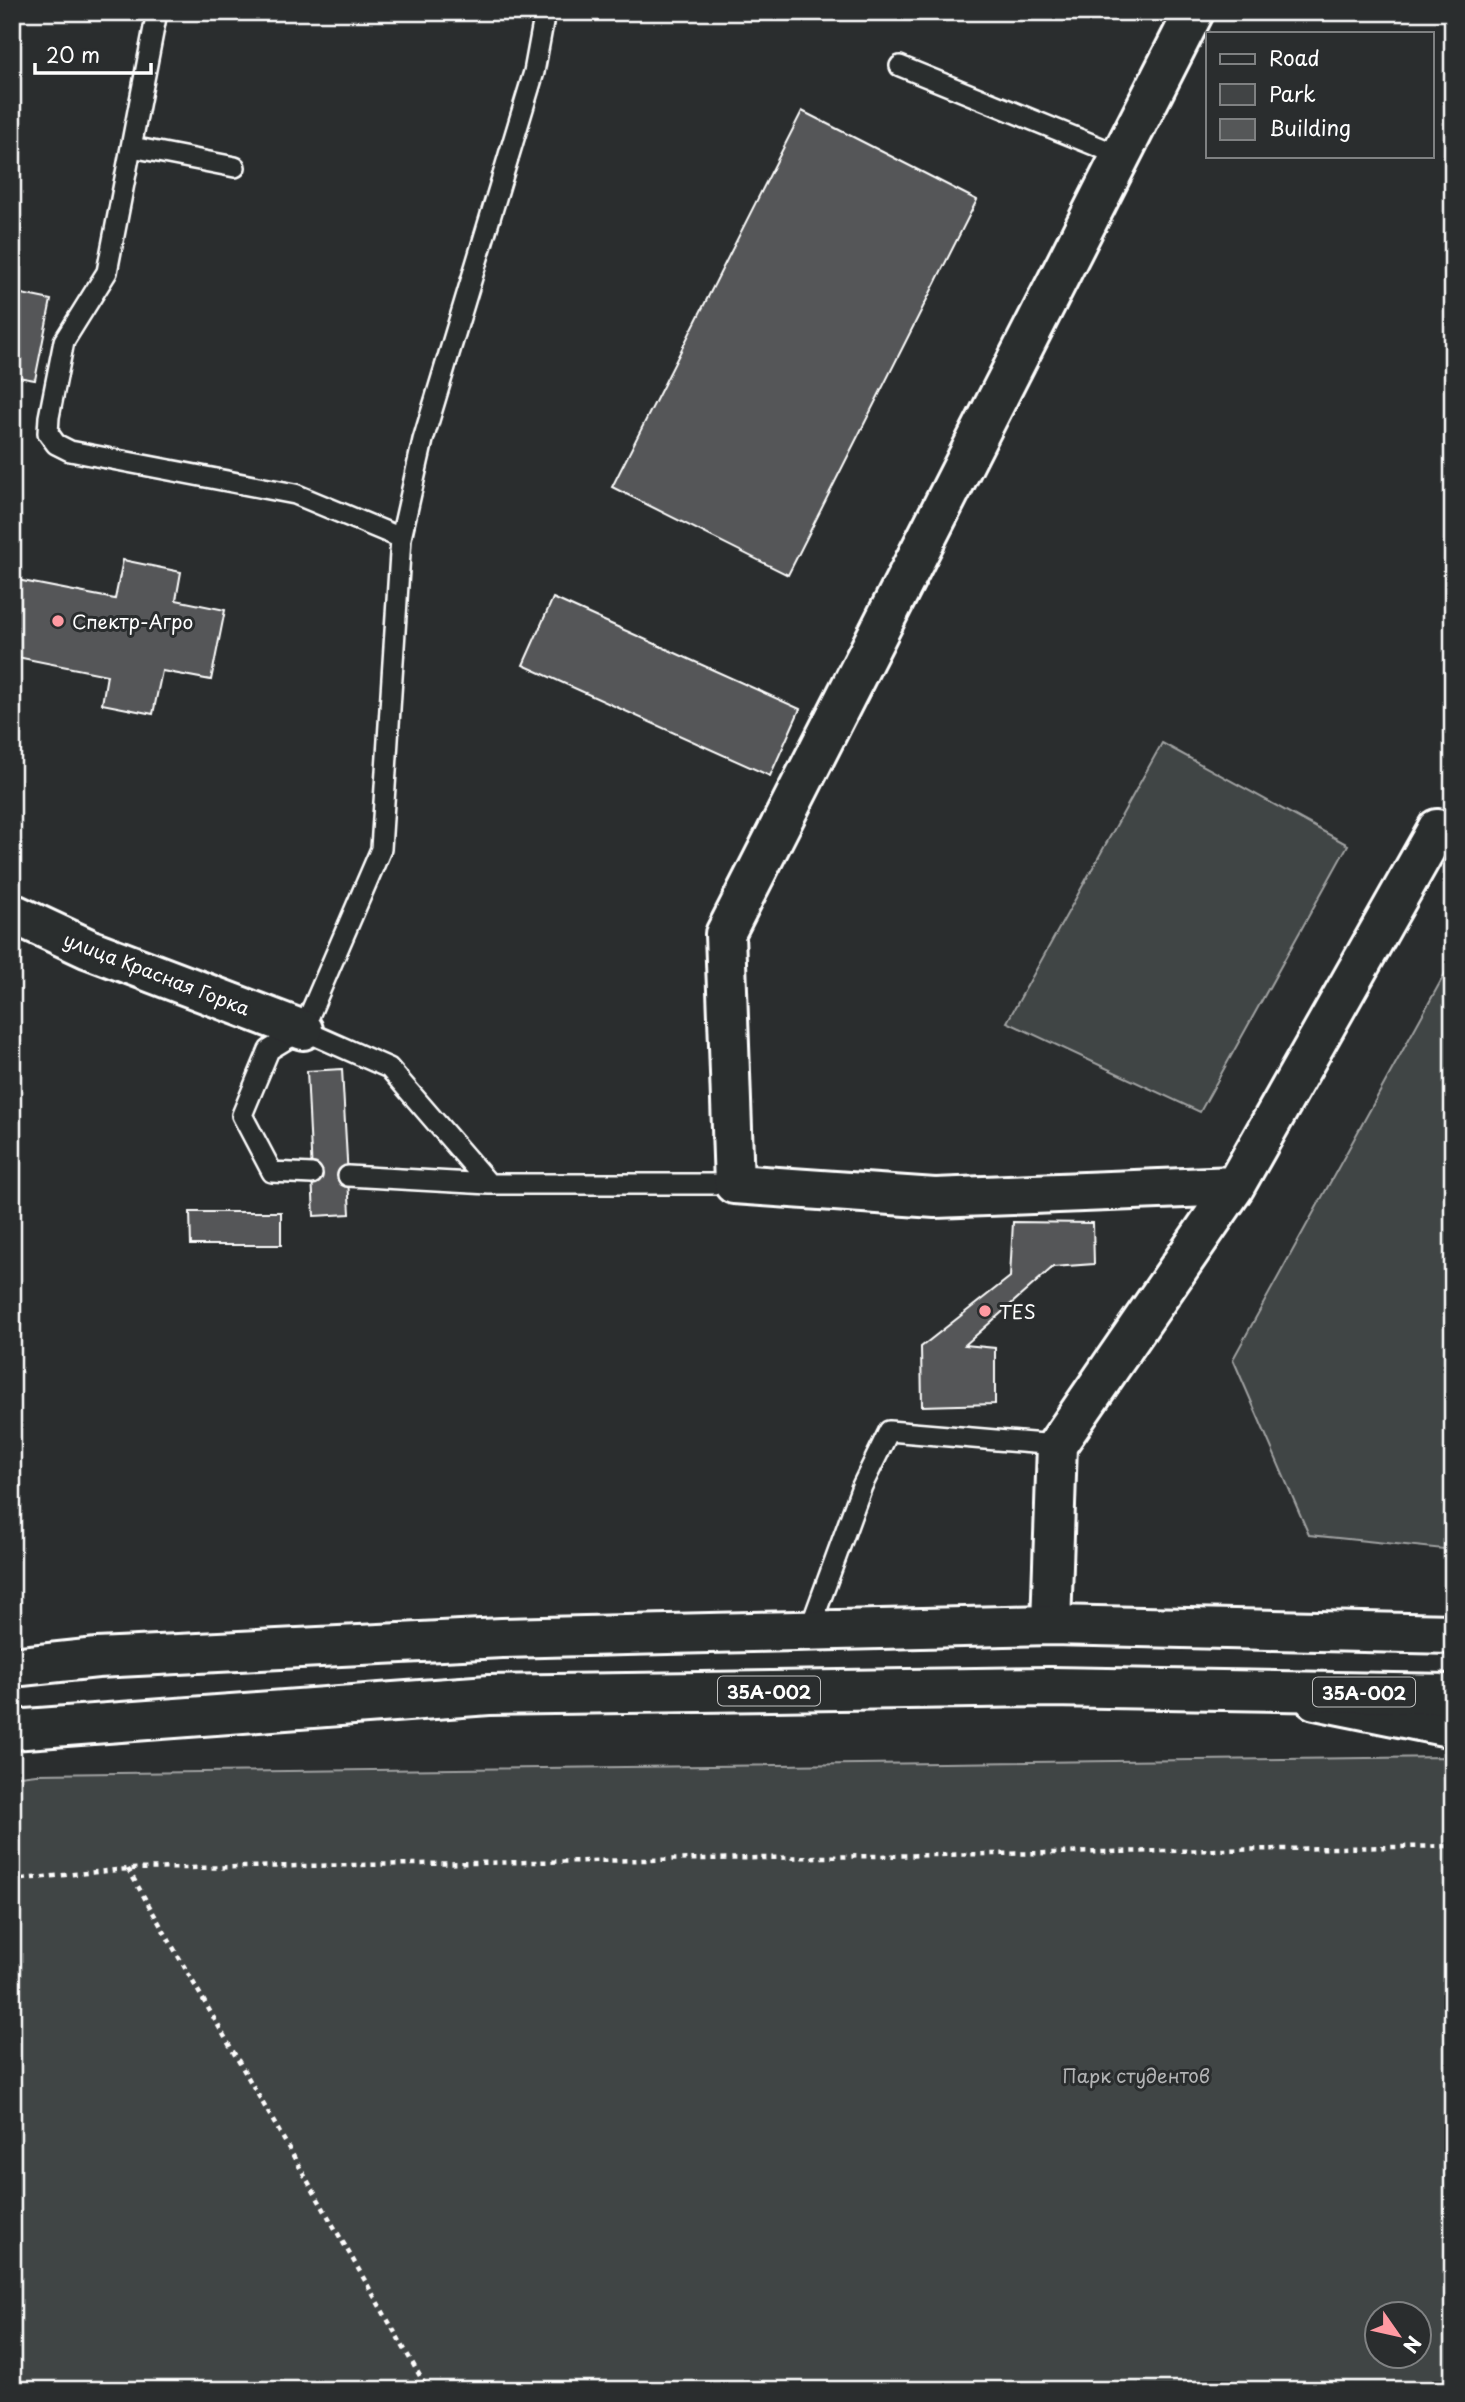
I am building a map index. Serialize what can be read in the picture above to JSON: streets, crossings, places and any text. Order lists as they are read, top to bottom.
{
  "streets": {
    "street": ["улица Красная Горка", "35А-002"]
  },
  "parks": ["Парк студентов"],
  "places": ["Спектр-Агро", "TES"],
  "legend": ["Road", "Park", "Building"],
  "scale_bar": "20 m",
  "north": "bottom right"
}
